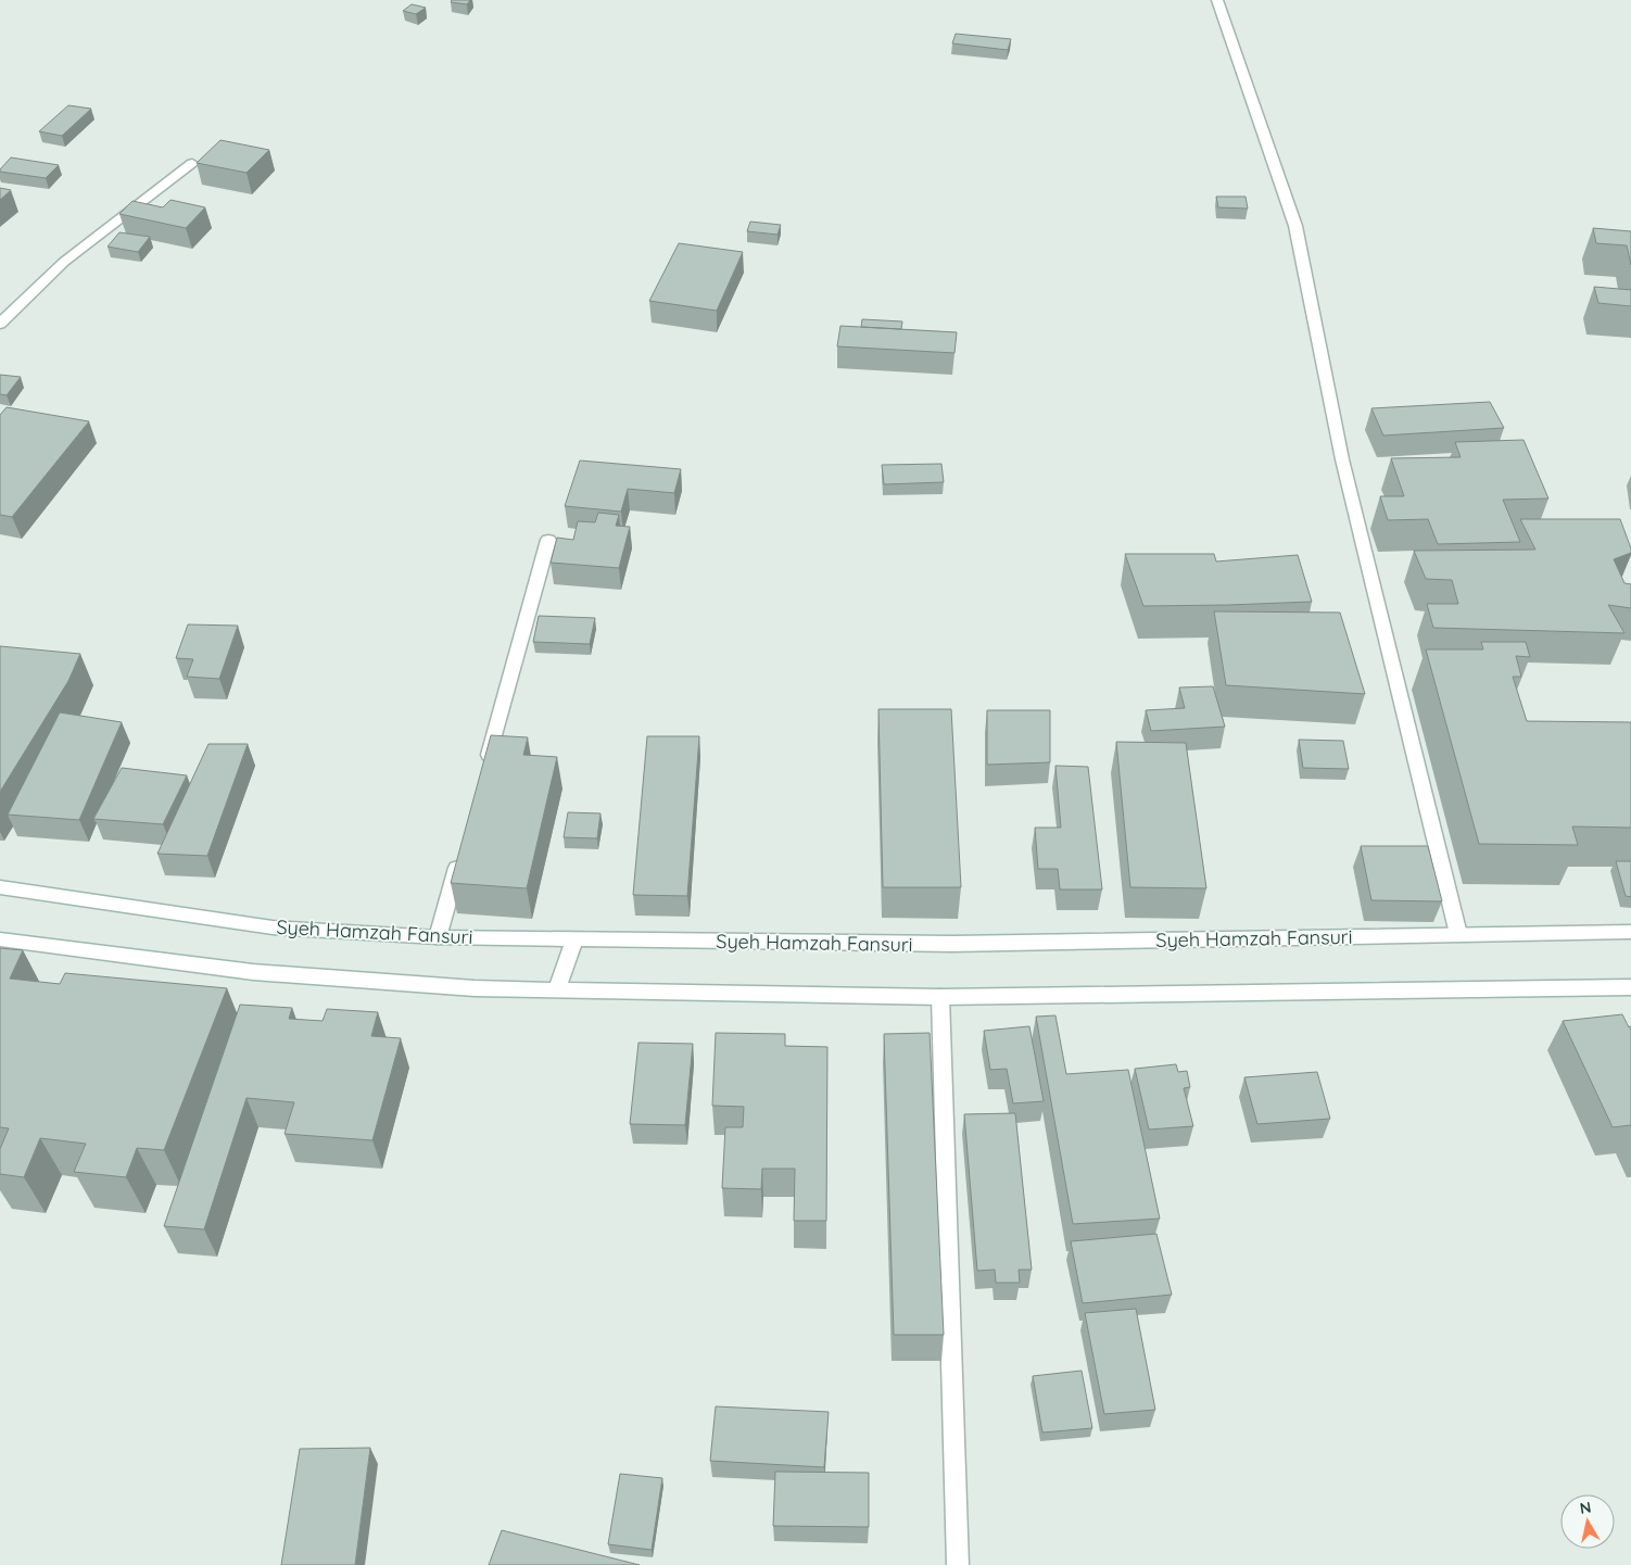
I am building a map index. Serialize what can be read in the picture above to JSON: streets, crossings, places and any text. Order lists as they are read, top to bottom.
{
  "streets": {
    "street": ["Syeh Hamzah Fansuri"]
  },
  "north": "top"
}
